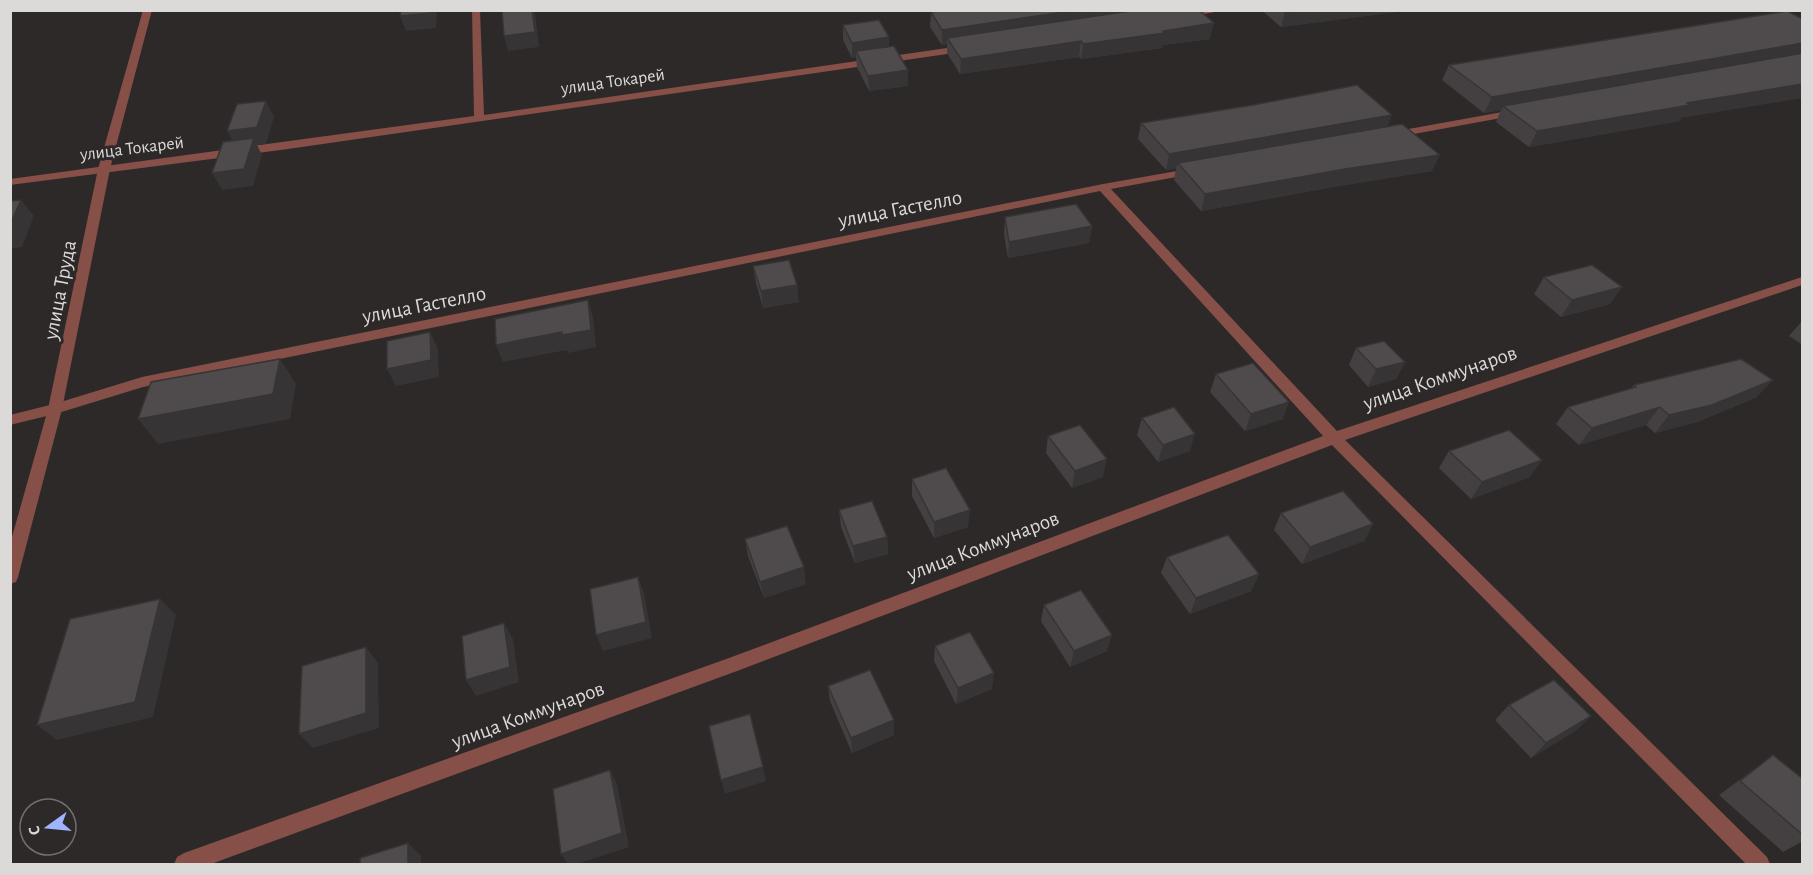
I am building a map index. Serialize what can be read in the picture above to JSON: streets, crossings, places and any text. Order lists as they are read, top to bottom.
{
  "streets": {
    "street": [
      "улица Токарей",
      "улица Гастелло",
      "улица Труда",
      "улица Коммунаров"
    ]
  },
  "crossings": [
    ["улица Токарей", "улица Труда"],
    ["улица Гастелло", "улица Труда"]
  ],
  "north": "left"
}
